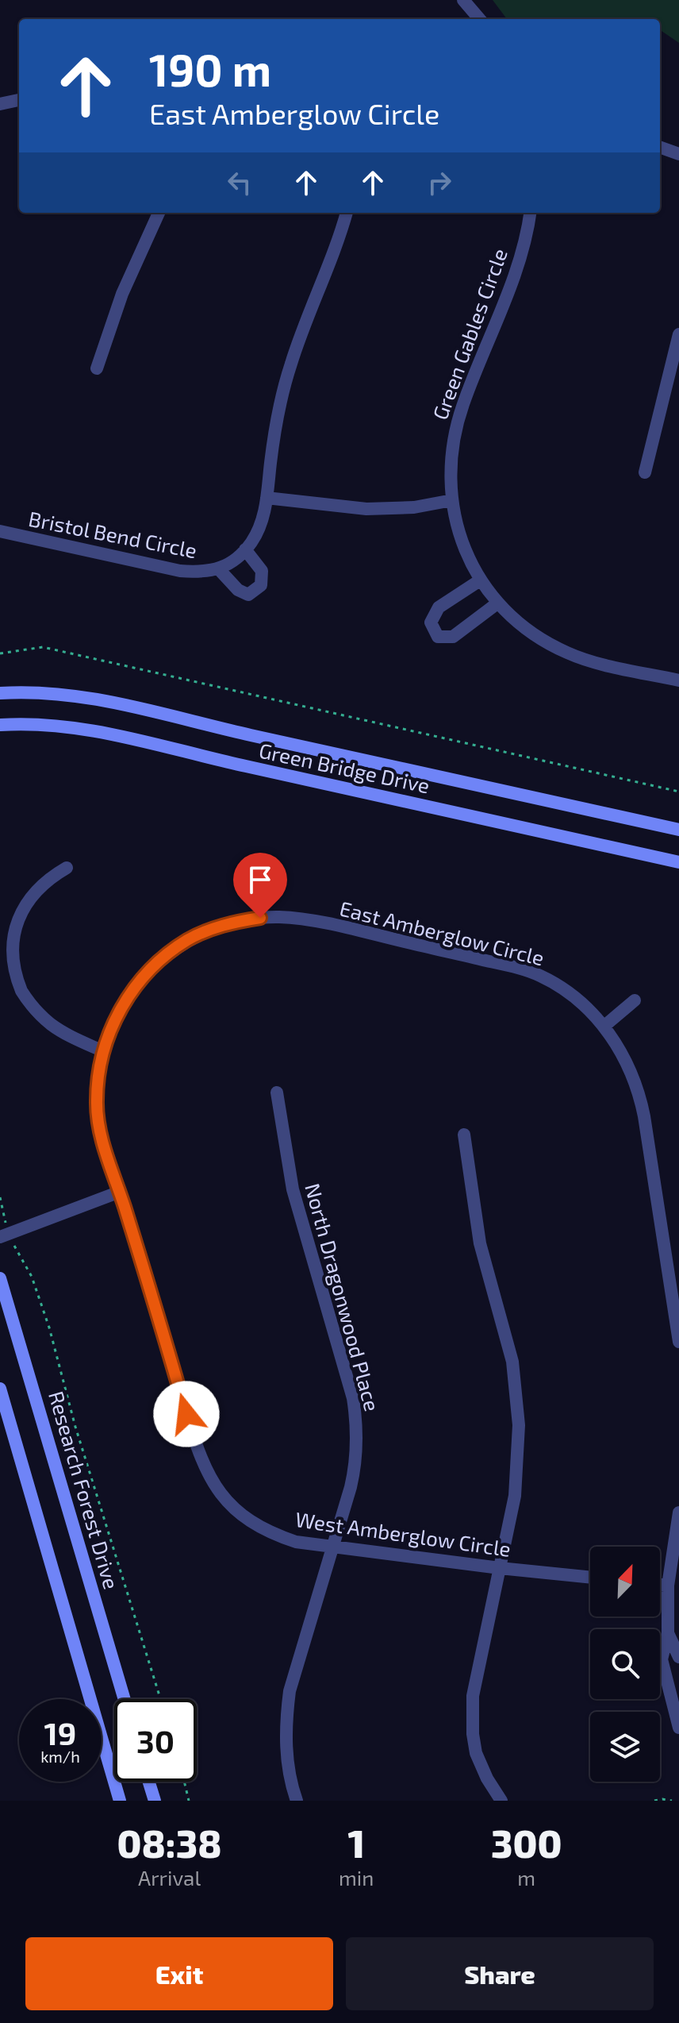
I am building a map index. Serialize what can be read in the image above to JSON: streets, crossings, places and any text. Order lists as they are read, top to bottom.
{
  "streets": {
    "main road": ["Green Bridge Drive", "Research Forest Drive"],
    "street": [
      "Green Gables Circle",
      "Bristol Bend Circle",
      "East Amberglow Circle",
      "North Dragonwood Place",
      "West Amberglow Circle"
    ]
  },
  "crossings": [
    ["East Amberglow Circle", "West Amberglow Circle"],
    ["North Dragonwood Place", "West Amberglow Circle"]
  ],
  "north": "top right",
  "page": {
    "turn": ["190 m", "East Amberglow Circle"],
    "speed": "19 km/h",
    "limit": "30",
    "eta": [
      "08:38",
      "Arrival",
      "1",
      "min",
      "300",
      "m"
    ],
    "buttons": ["Exit", "Share"]
  }
}
